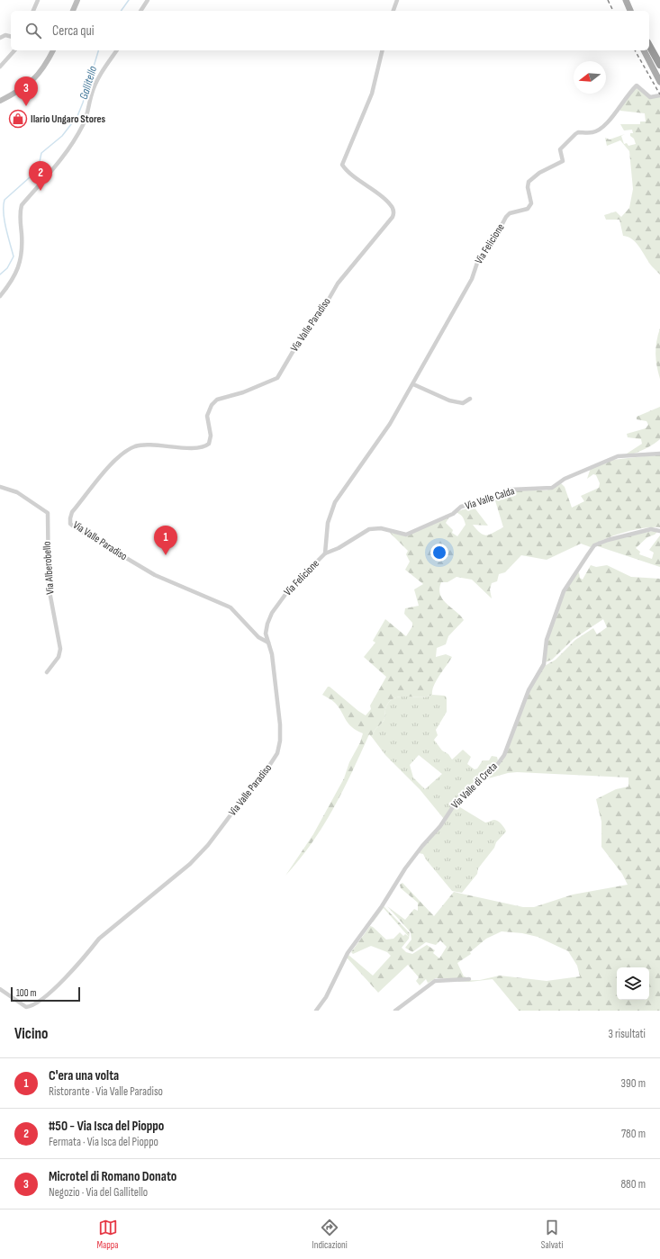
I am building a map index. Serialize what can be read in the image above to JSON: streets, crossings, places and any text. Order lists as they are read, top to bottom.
{
  "streets": {
    "street": [
      "Via Felicione",
      "Via Valle Paradiso",
      "Via Valle Calda",
      "Via Alberobello",
      "Via Valle di Creta"
    ]
  },
  "crossings": [
    ["Via Felicione", "Via Valle Paradiso"],
    ["Via Felicione", "Via Valle Calda"]
  ],
  "water": ["Gallitello"],
  "places": {
    "shop": ["Ilario Ungaro Stores"]
  },
  "scale_bar": "100 m",
  "north": "left",
  "page": {
    "search": "Cerca qui",
    "pins": ["3", "2", "1"],
    "scale": "100 m",
    "heading": ["Vicino", "3 risultati"],
    "list": [
      {
        "mark": "1",
        "name": "C'era una volta",
        "note": "Ristorante · Via Valle Paradiso",
        "value": "390 m"
      },
      {
        "mark": "2",
        "name": "#50 - Via Isca del Pioppo",
        "note": "Fermata · Via Isca del Pioppo",
        "value": "780 m"
      },
      {
        "mark": "3",
        "name": "Microtel di Romano Donato",
        "note": "Negozio · Via del Gallitello",
        "value": "880 m"
      }
    ],
    "nav": ["Mappa", "Indicazioni", "Salvati"]
  }
}
